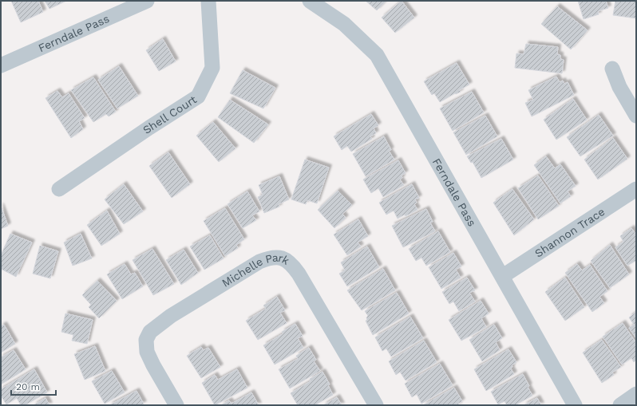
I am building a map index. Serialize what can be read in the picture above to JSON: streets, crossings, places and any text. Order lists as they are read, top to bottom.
{
  "streets": {
    "street": [
      "Ferndale Pass",
      "Shell Court",
      "Shannon Trace",
      "Michelle Park"
    ]
  },
  "crossings": [
    ["Ferndale Pass", "Shannon Trace"]
  ],
  "scale_bar": "20 m"
}
